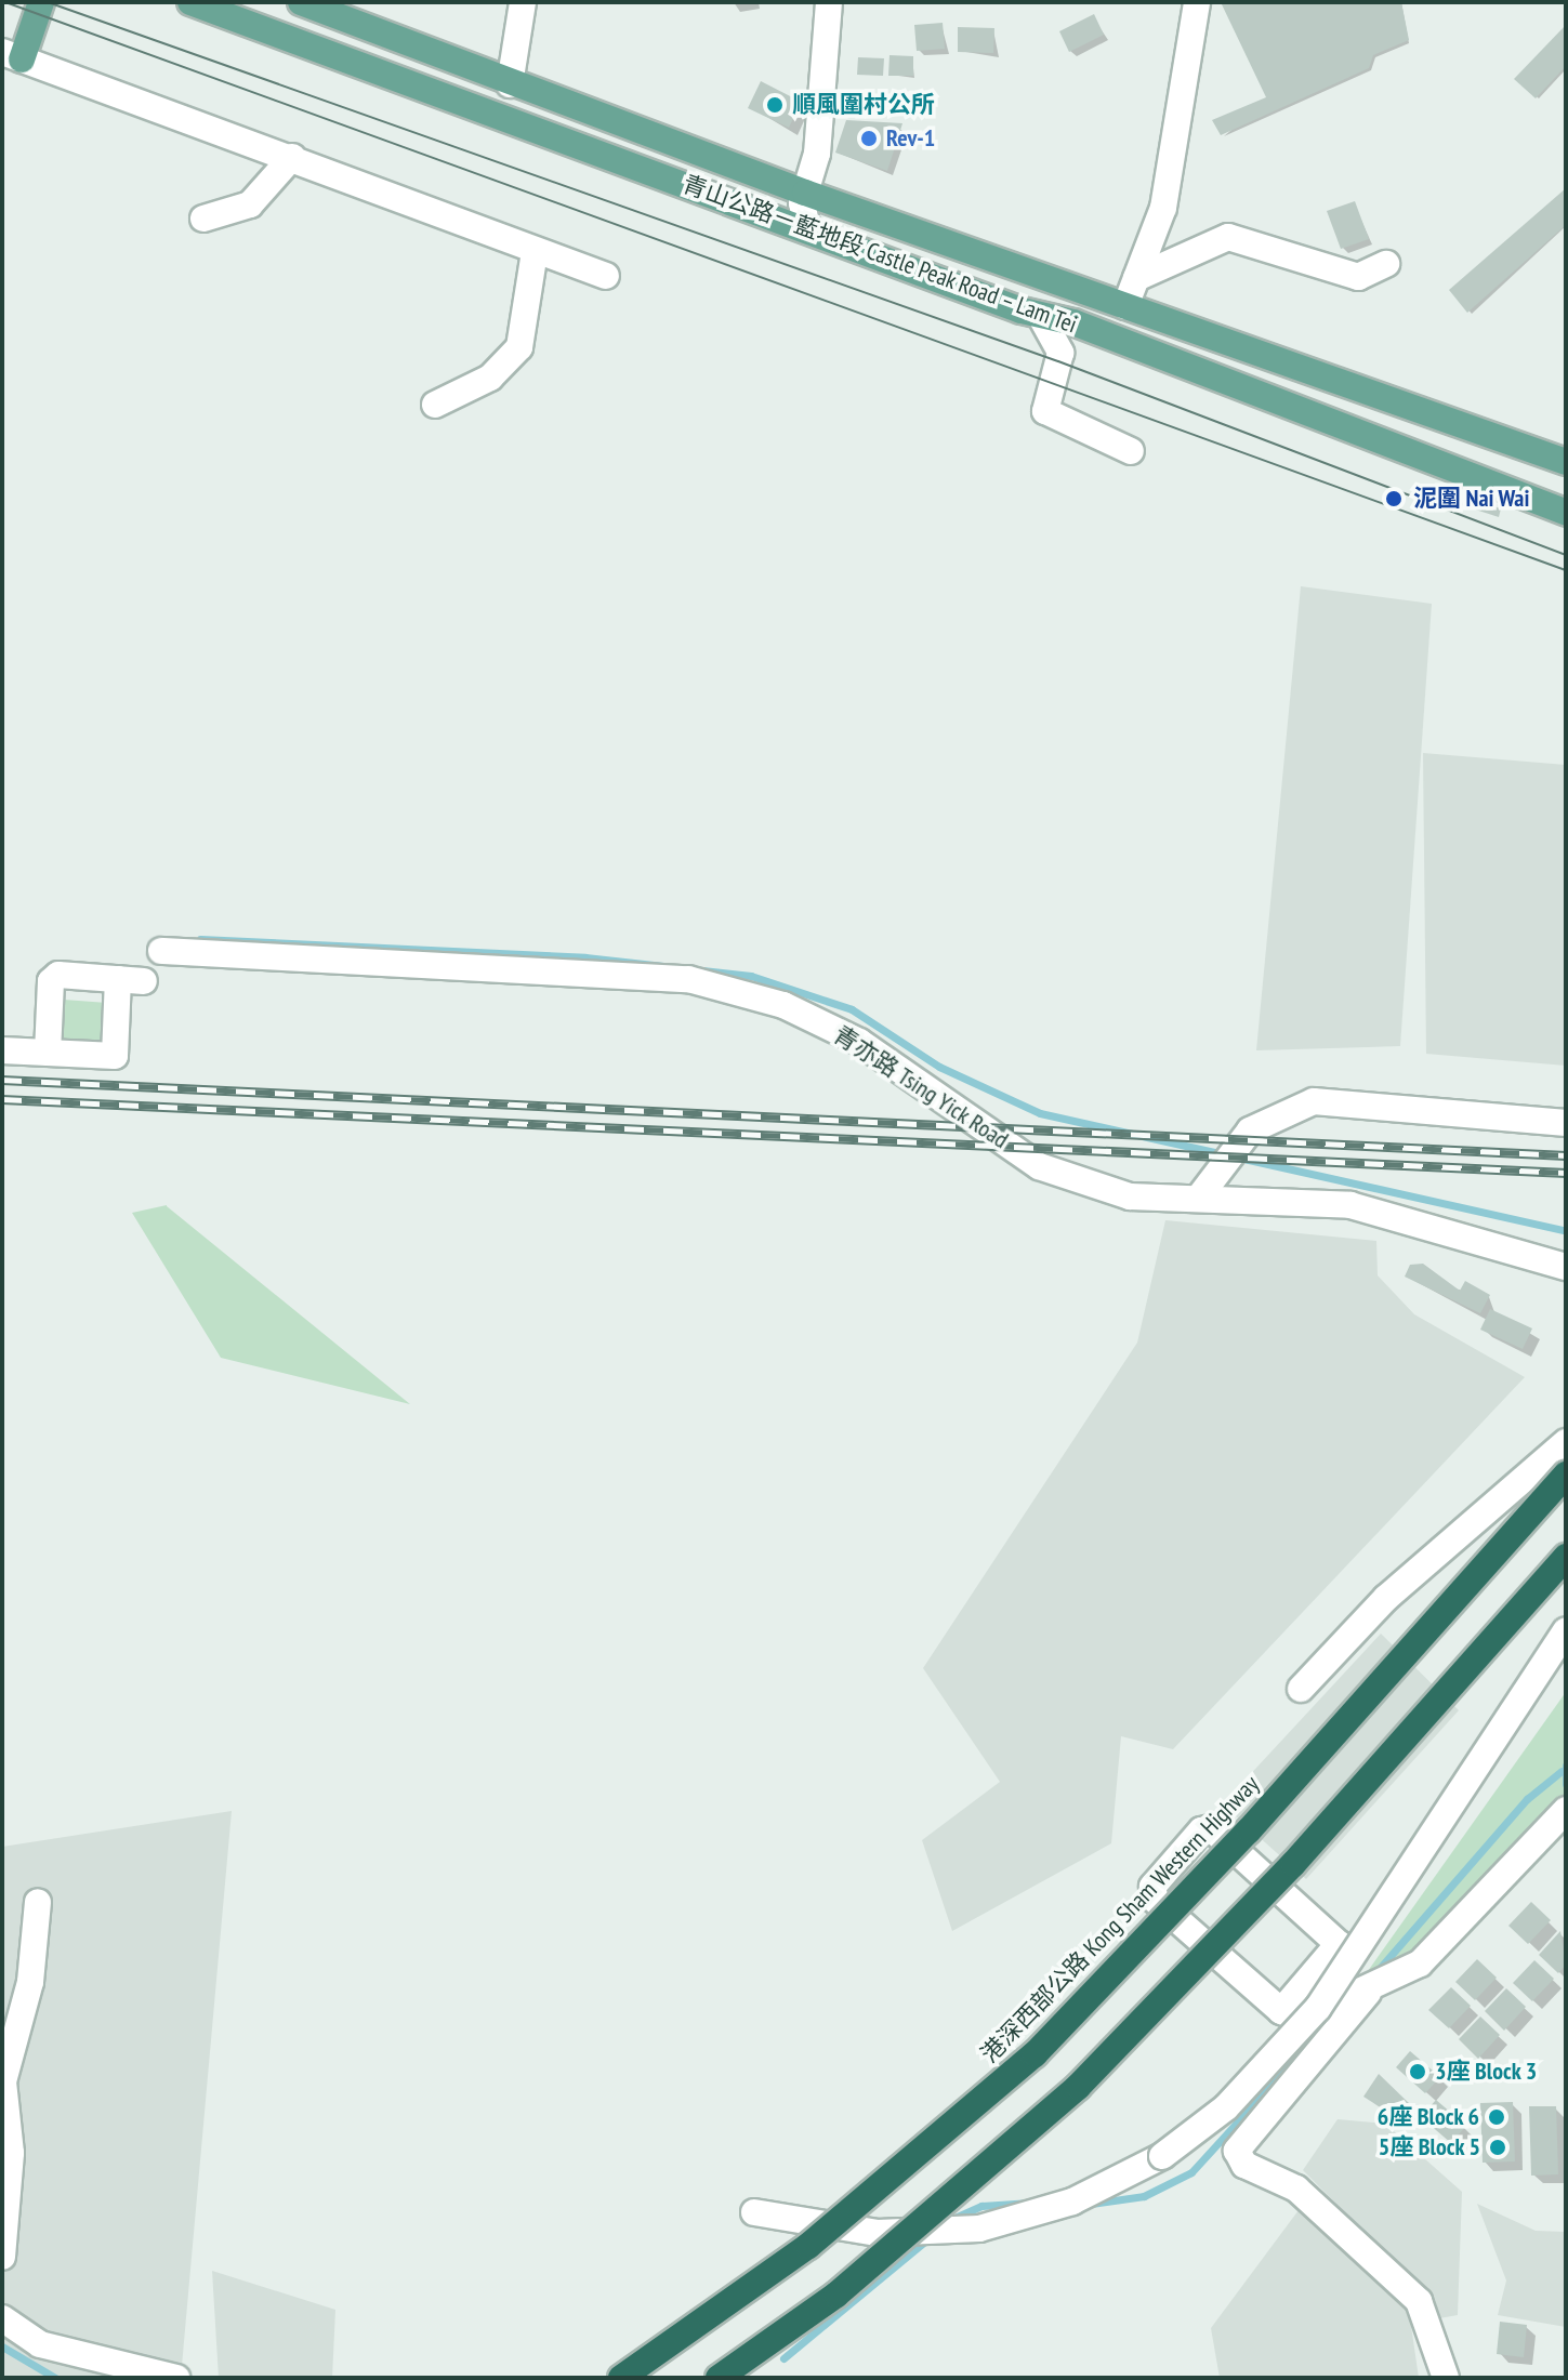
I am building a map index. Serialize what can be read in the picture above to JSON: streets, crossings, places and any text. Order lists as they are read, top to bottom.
{
  "streets": {
    "highway": ["港深西部公路 Kong Sham Western Highway"],
    "main road": ["青山公路－藍地段 Castle Peak Road – Lam Tei"],
    "street": ["青亦路 Tsing Yick Road"]
  },
  "places": [
    "順風圍村公所",
    "Rev-1",
    "泥圍 Nai Wai",
    "3座 Block 3",
    "6座 Block 6",
    "5座 Block 5"
  ]
}
